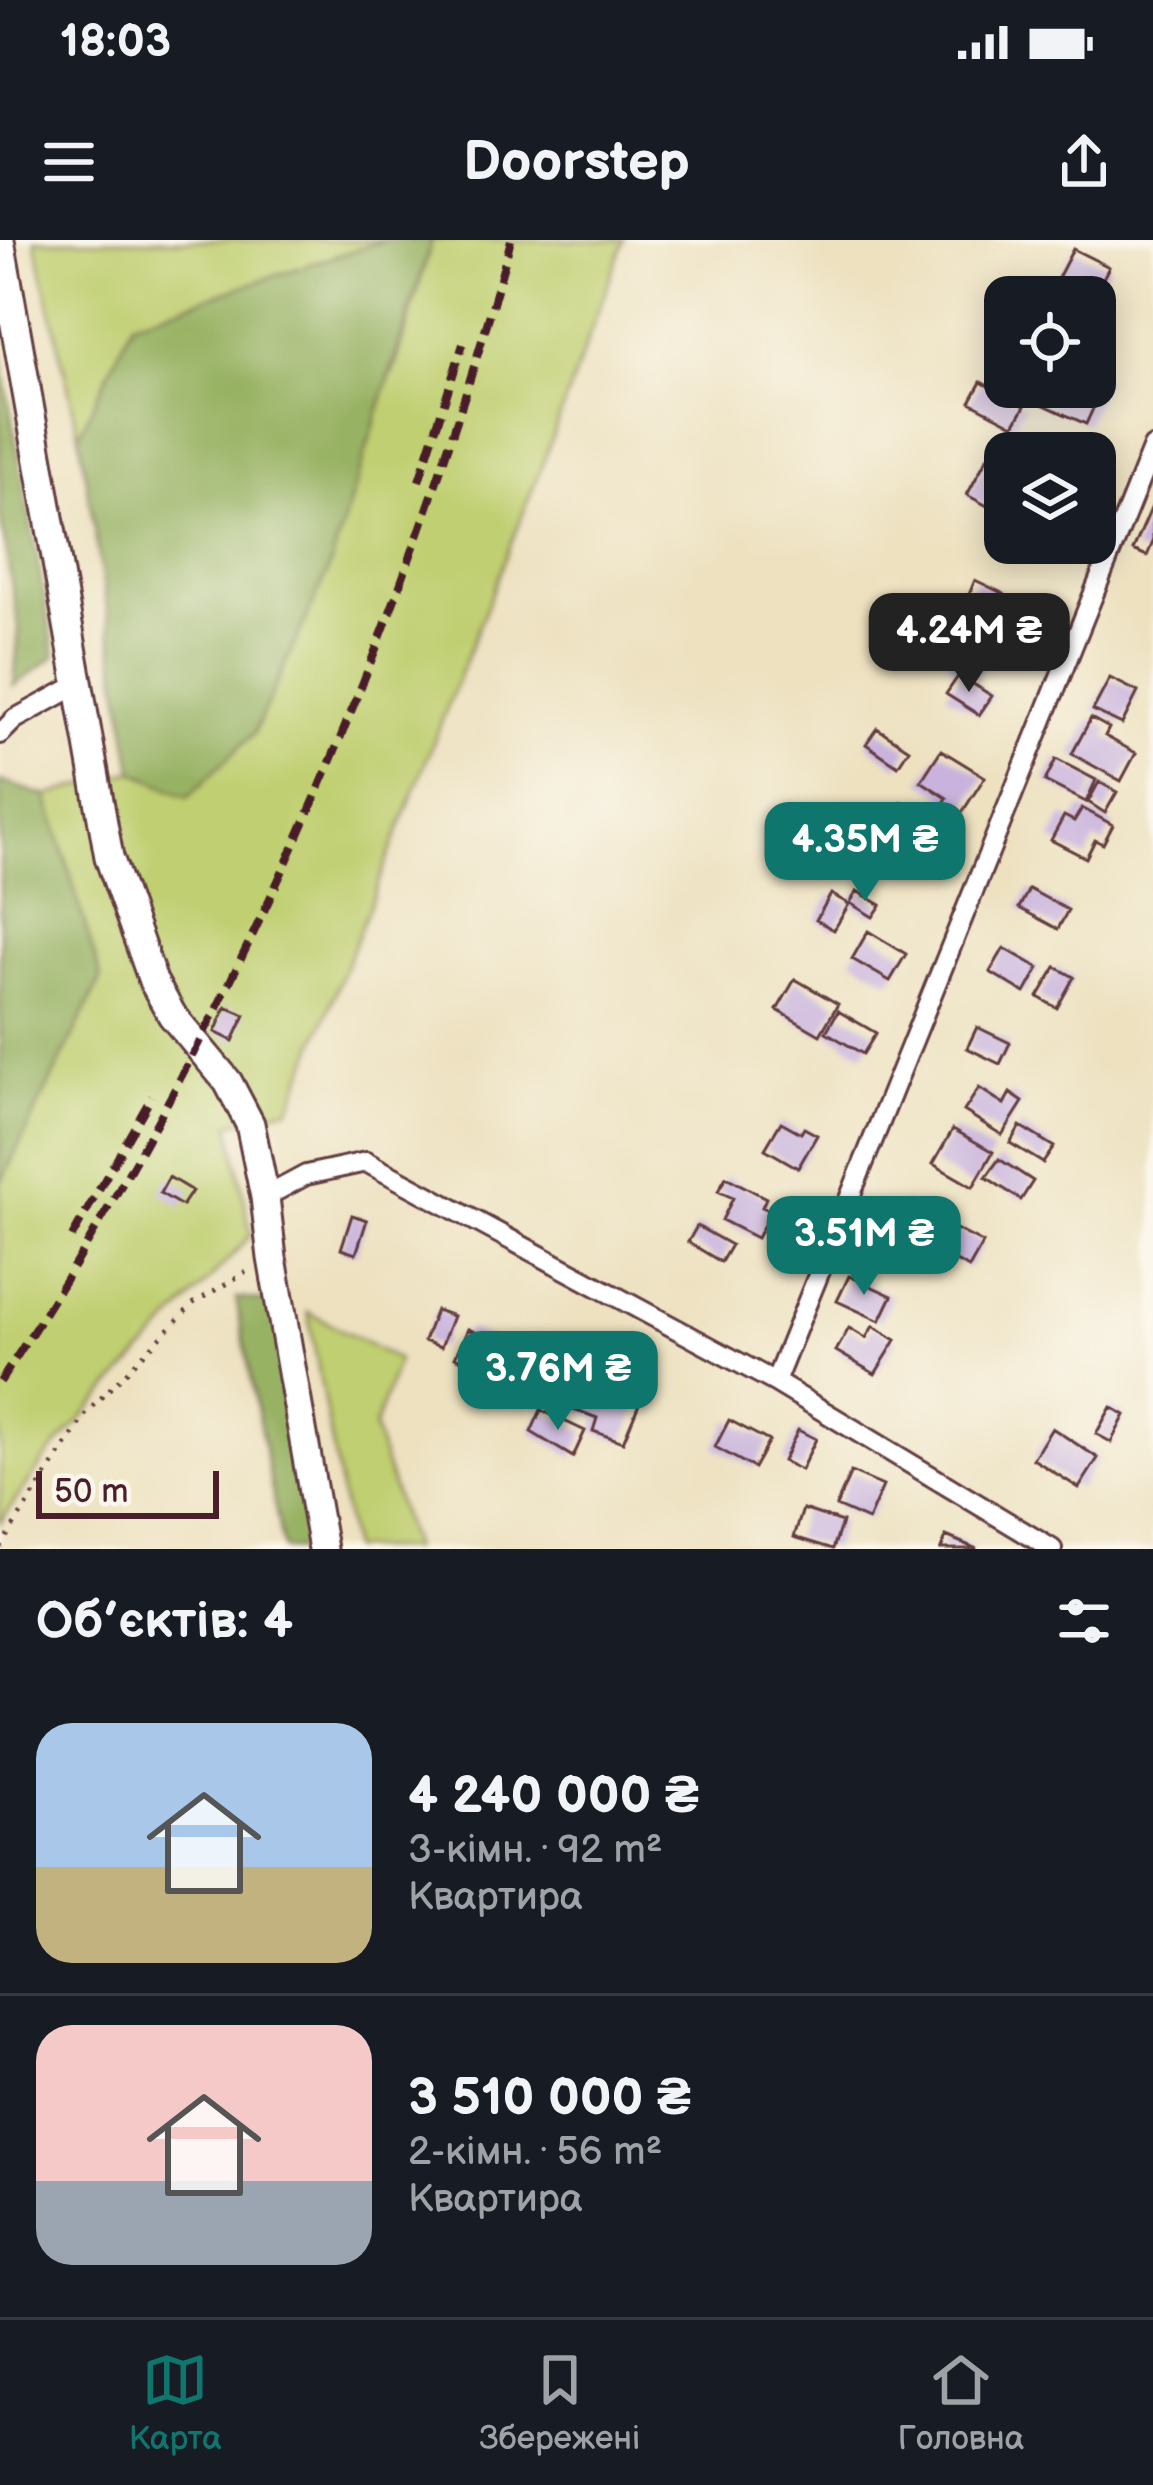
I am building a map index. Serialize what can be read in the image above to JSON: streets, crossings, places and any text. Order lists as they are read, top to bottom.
{
  "scale_bar": "50 m",
  "page": {
    "status": "18:03",
    "header": "Doorstep",
    "price": [
      "4.24M ₴",
      "4.35M ₴",
      "3.51M ₴",
      "3.76M ₴"
    ],
    "scale": "50 m",
    "heading": "Об’єктів: 4",
    "list": [
      {
        "name": "4 240 000 ₴",
        "note": "3-кімн. · 92 m² · Квартира"
      },
      {
        "name": "3 510 000 ₴",
        "note": "2-кімн. · 56 m² · Квартира"
      }
    ],
    "tabs": ["Карта", "Збережені", "Головна"]
  }
}
